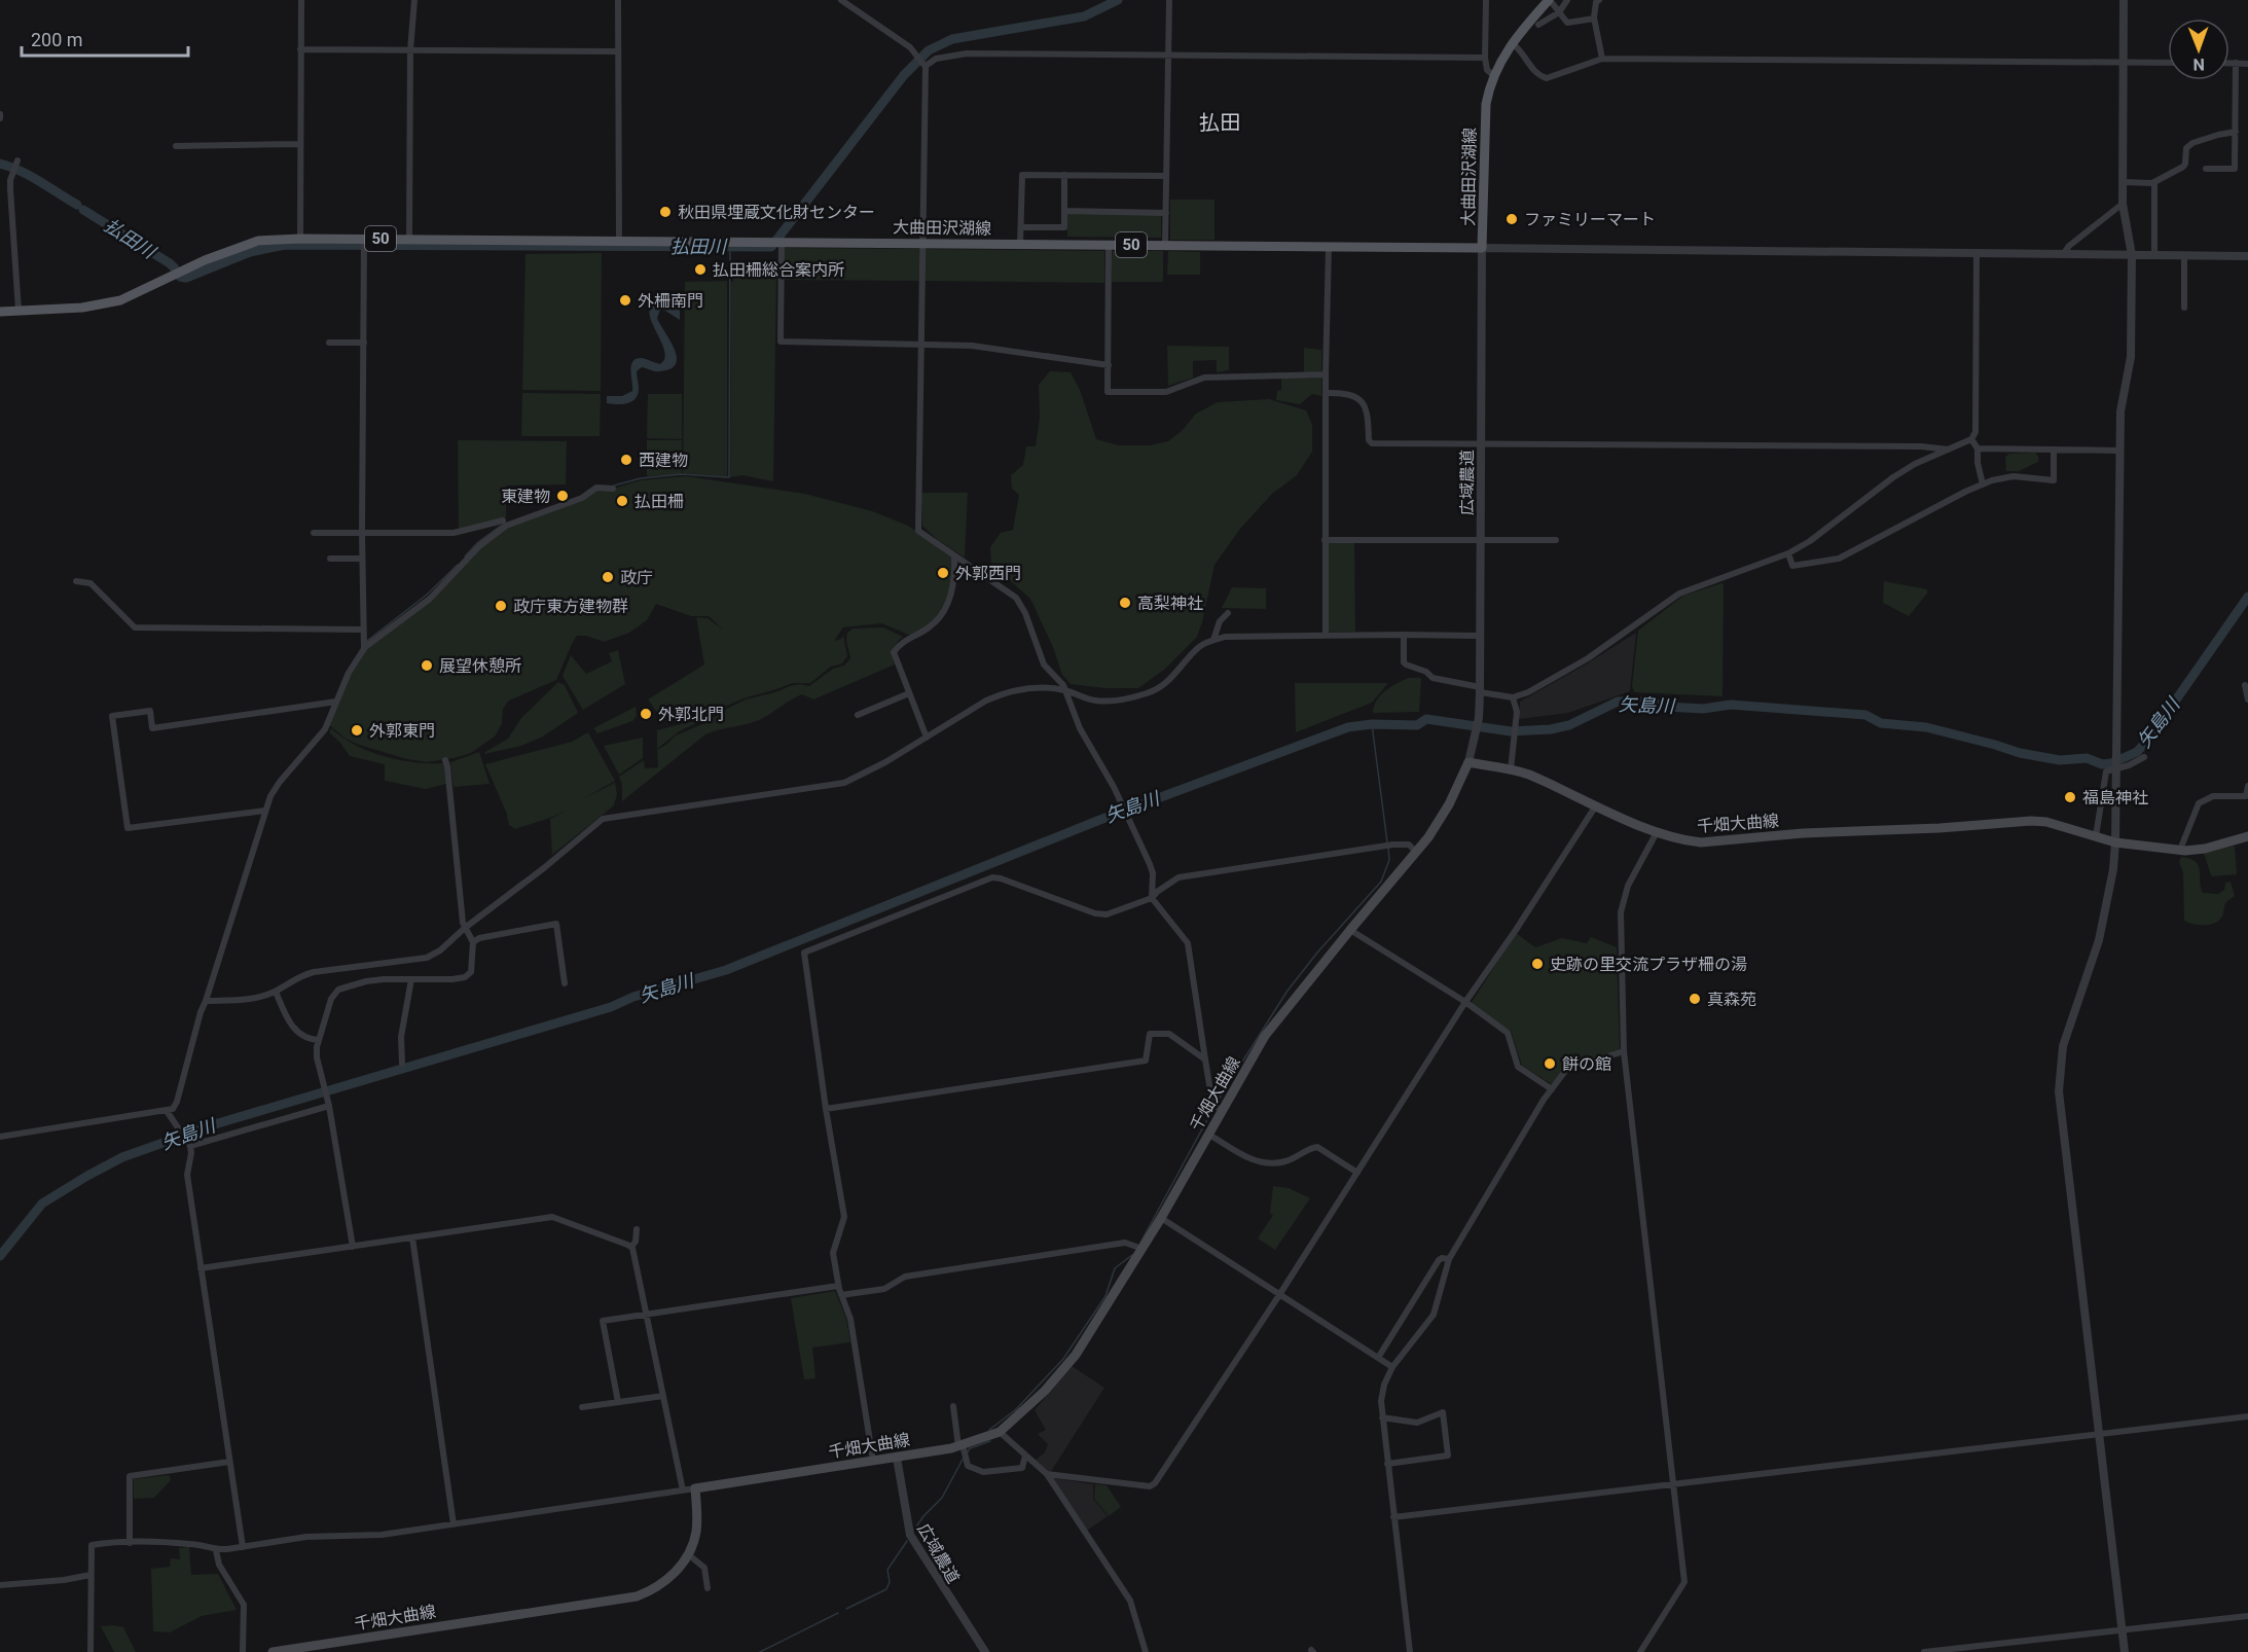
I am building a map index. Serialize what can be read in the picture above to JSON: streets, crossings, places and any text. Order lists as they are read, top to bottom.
{
  "streets": {
    "main road": ["大曲田沢湖線", "50", "千畑大曲線"],
    "street": ["広域農道"]
  },
  "crossings": [
    ["大曲田沢湖線", "広域農道"],
    ["広域農道", "千畑大曲線"]
  ],
  "districts": ["払田"],
  "water": ["払田川", "矢島川"],
  "places": [
    "秋田県埋蔵文化財センター",
    "ファミリーマート",
    "払田柵総合案内所",
    "外柵南門",
    "西建物",
    "東建物",
    "払田柵",
    "外郭西門",
    "政庁",
    "高梨神社",
    "政庁東方建物群",
    "展望休憩所",
    "外郭北門",
    "外郭東門",
    "福島神社",
    "史跡の里交流プラザ柵の湯",
    "真森苑",
    "餅の館"
  ],
  "scale_bar": "200 m",
  "north": "bottom"
}
